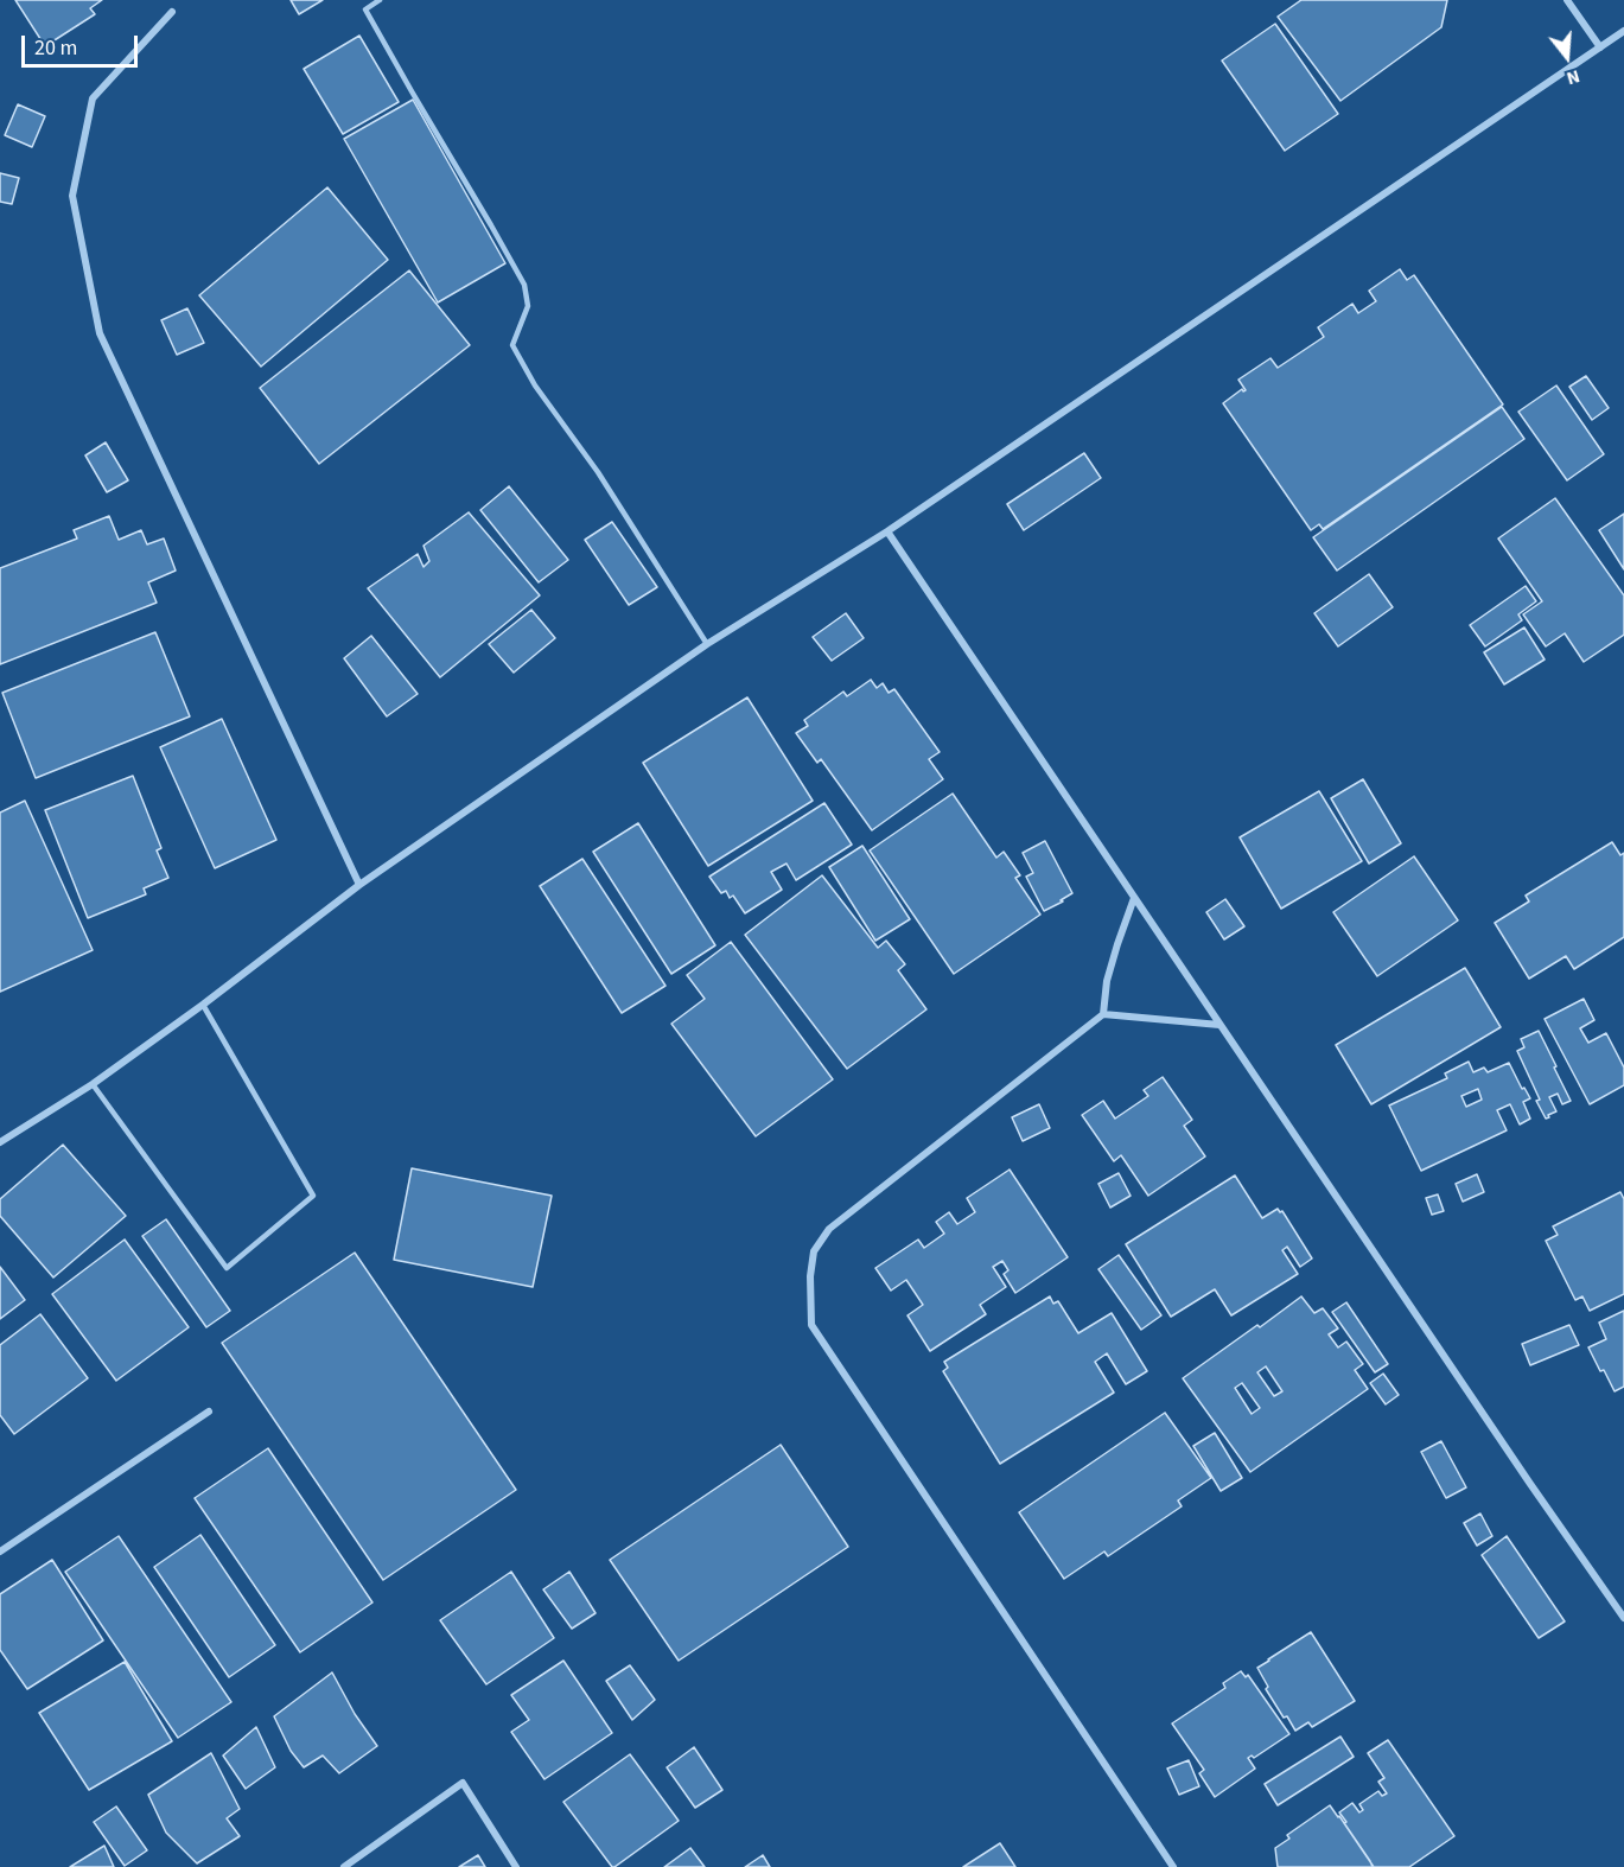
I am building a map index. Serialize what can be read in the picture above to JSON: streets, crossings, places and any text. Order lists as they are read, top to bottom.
{
  "scale_bar": "20 m",
  "north": "bottom"
}
